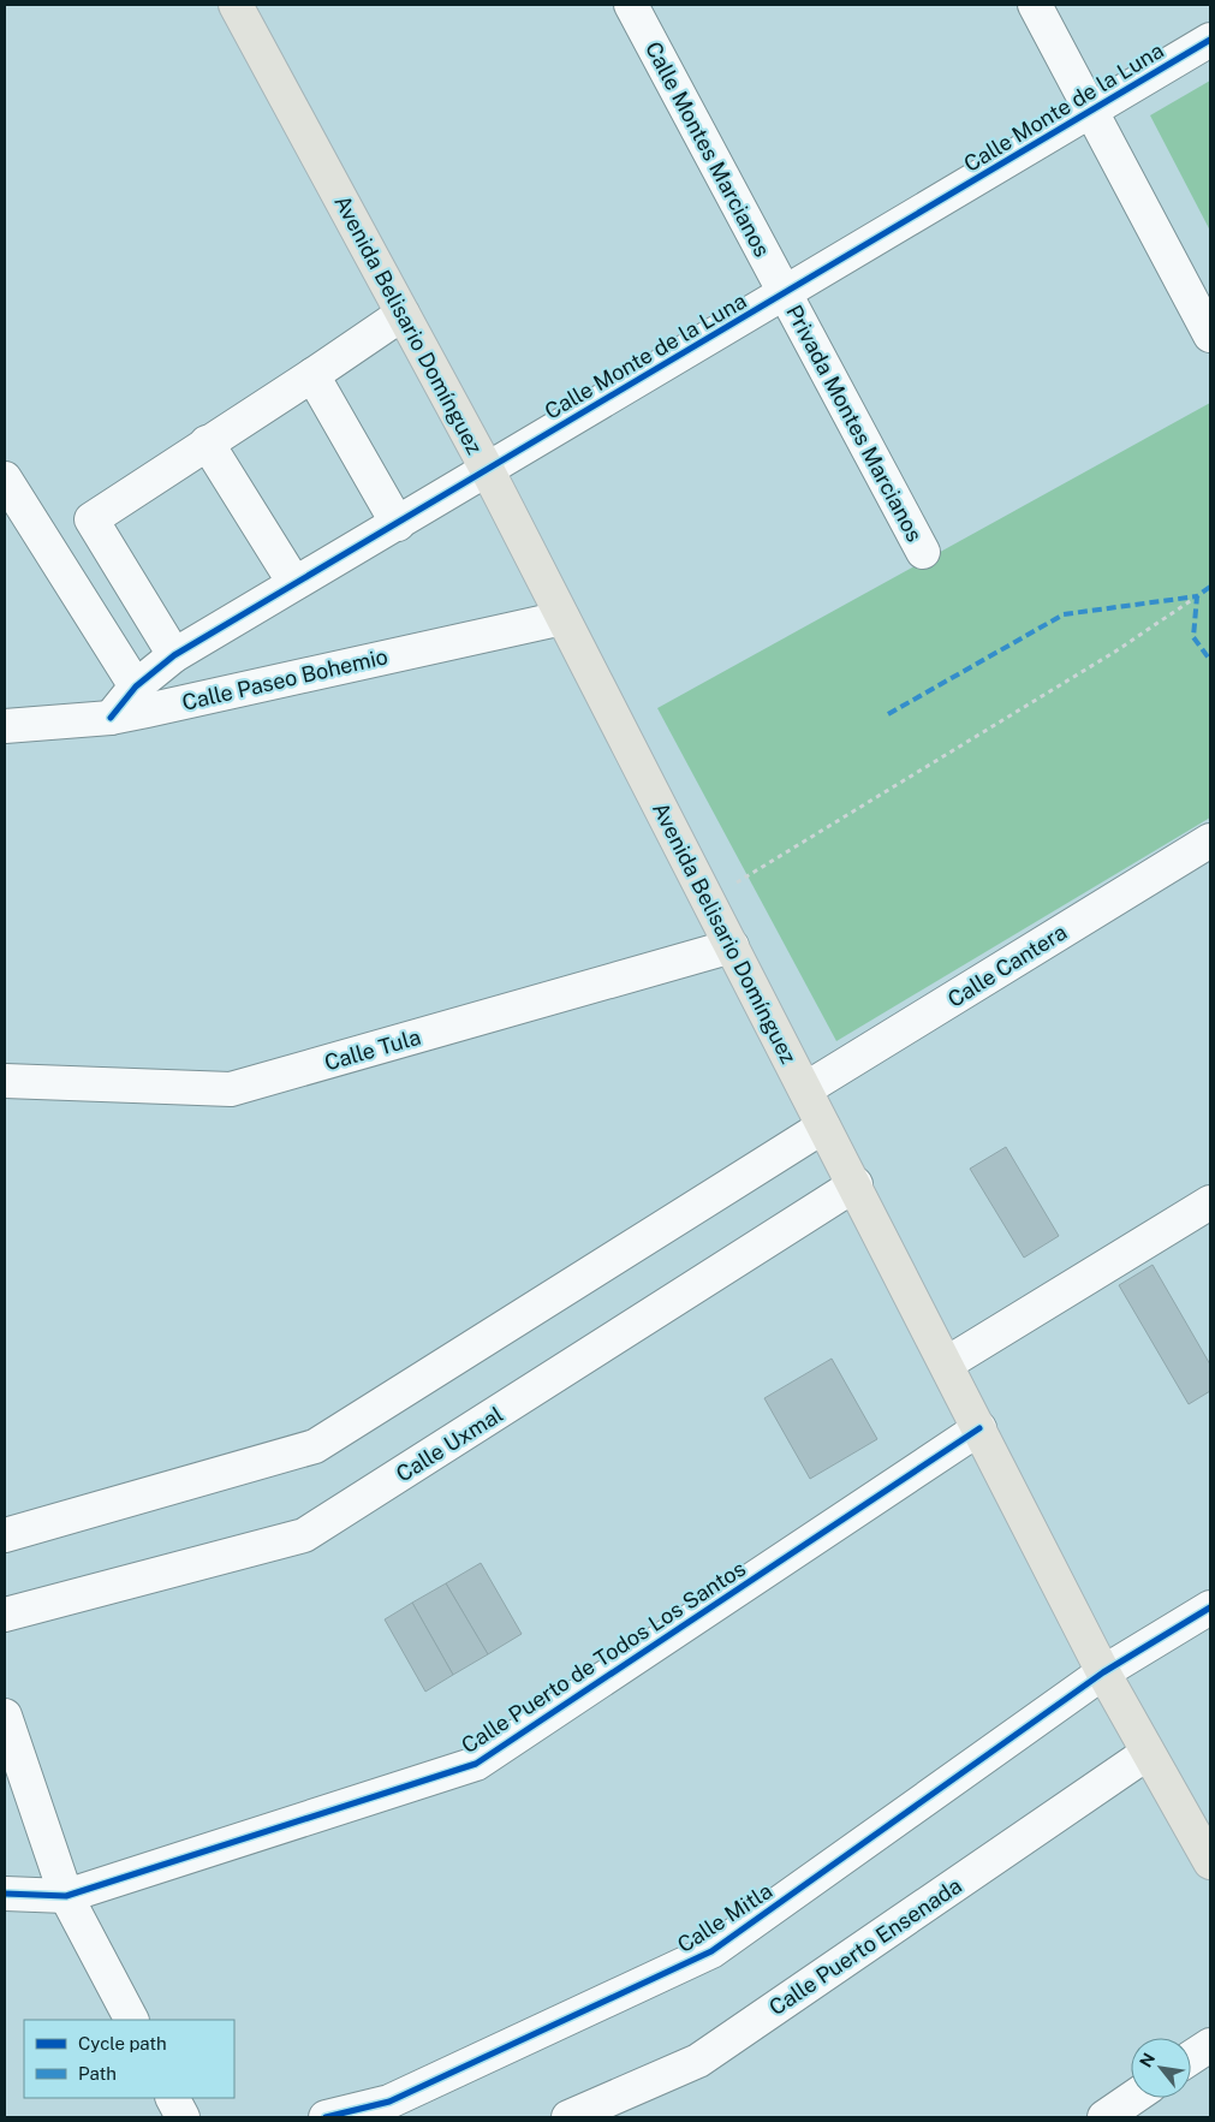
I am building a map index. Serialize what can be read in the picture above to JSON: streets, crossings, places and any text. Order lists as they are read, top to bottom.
{
  "streets": {
    "main road": ["Avenida Belisario Domínguez"],
    "street": [
      "Calle Monte de la Luna",
      "Calle Montes Marcianos",
      "Privada Montes Marcianos",
      "Calle Paseo Bohemio",
      "Calle Cantera",
      "Calle Tula",
      "Calle Uxmal",
      "Calle Puerto de Todos Los Santos",
      "Calle Mitla",
      "Calle Puerto Ensenada"
    ]
  },
  "crossings": [
    ["Calle Monte de la Luna", "Calle Montes Marcianos"],
    ["Calle Monte de la Luna", "Avenida Belisario Domínguez"],
    ["Calle Monte de la Luna", "Privada Montes Marcianos"],
    ["Calle Monte de la Luna", "Calle Paseo Bohemio"],
    ["Calle Montes Marcianos", "Privada Montes Marcianos"],
    ["Avenida Belisario Domínguez", "Calle Paseo Bohemio"],
    ["Avenida Belisario Domínguez", "Calle Cantera"],
    ["Avenida Belisario Domínguez", "Calle Tula"],
    ["Avenida Belisario Domínguez", "Calle Uxmal"],
    ["Avenida Belisario Domínguez", "Calle Puerto de Todos Los Santos"],
    ["Avenida Belisario Domínguez", "Calle Mitla"],
    ["Avenida Belisario Domínguez", "Calle Puerto Ensenada"]
  ],
  "legend": ["Cycle path", "Path"],
  "north": "top left"
}
